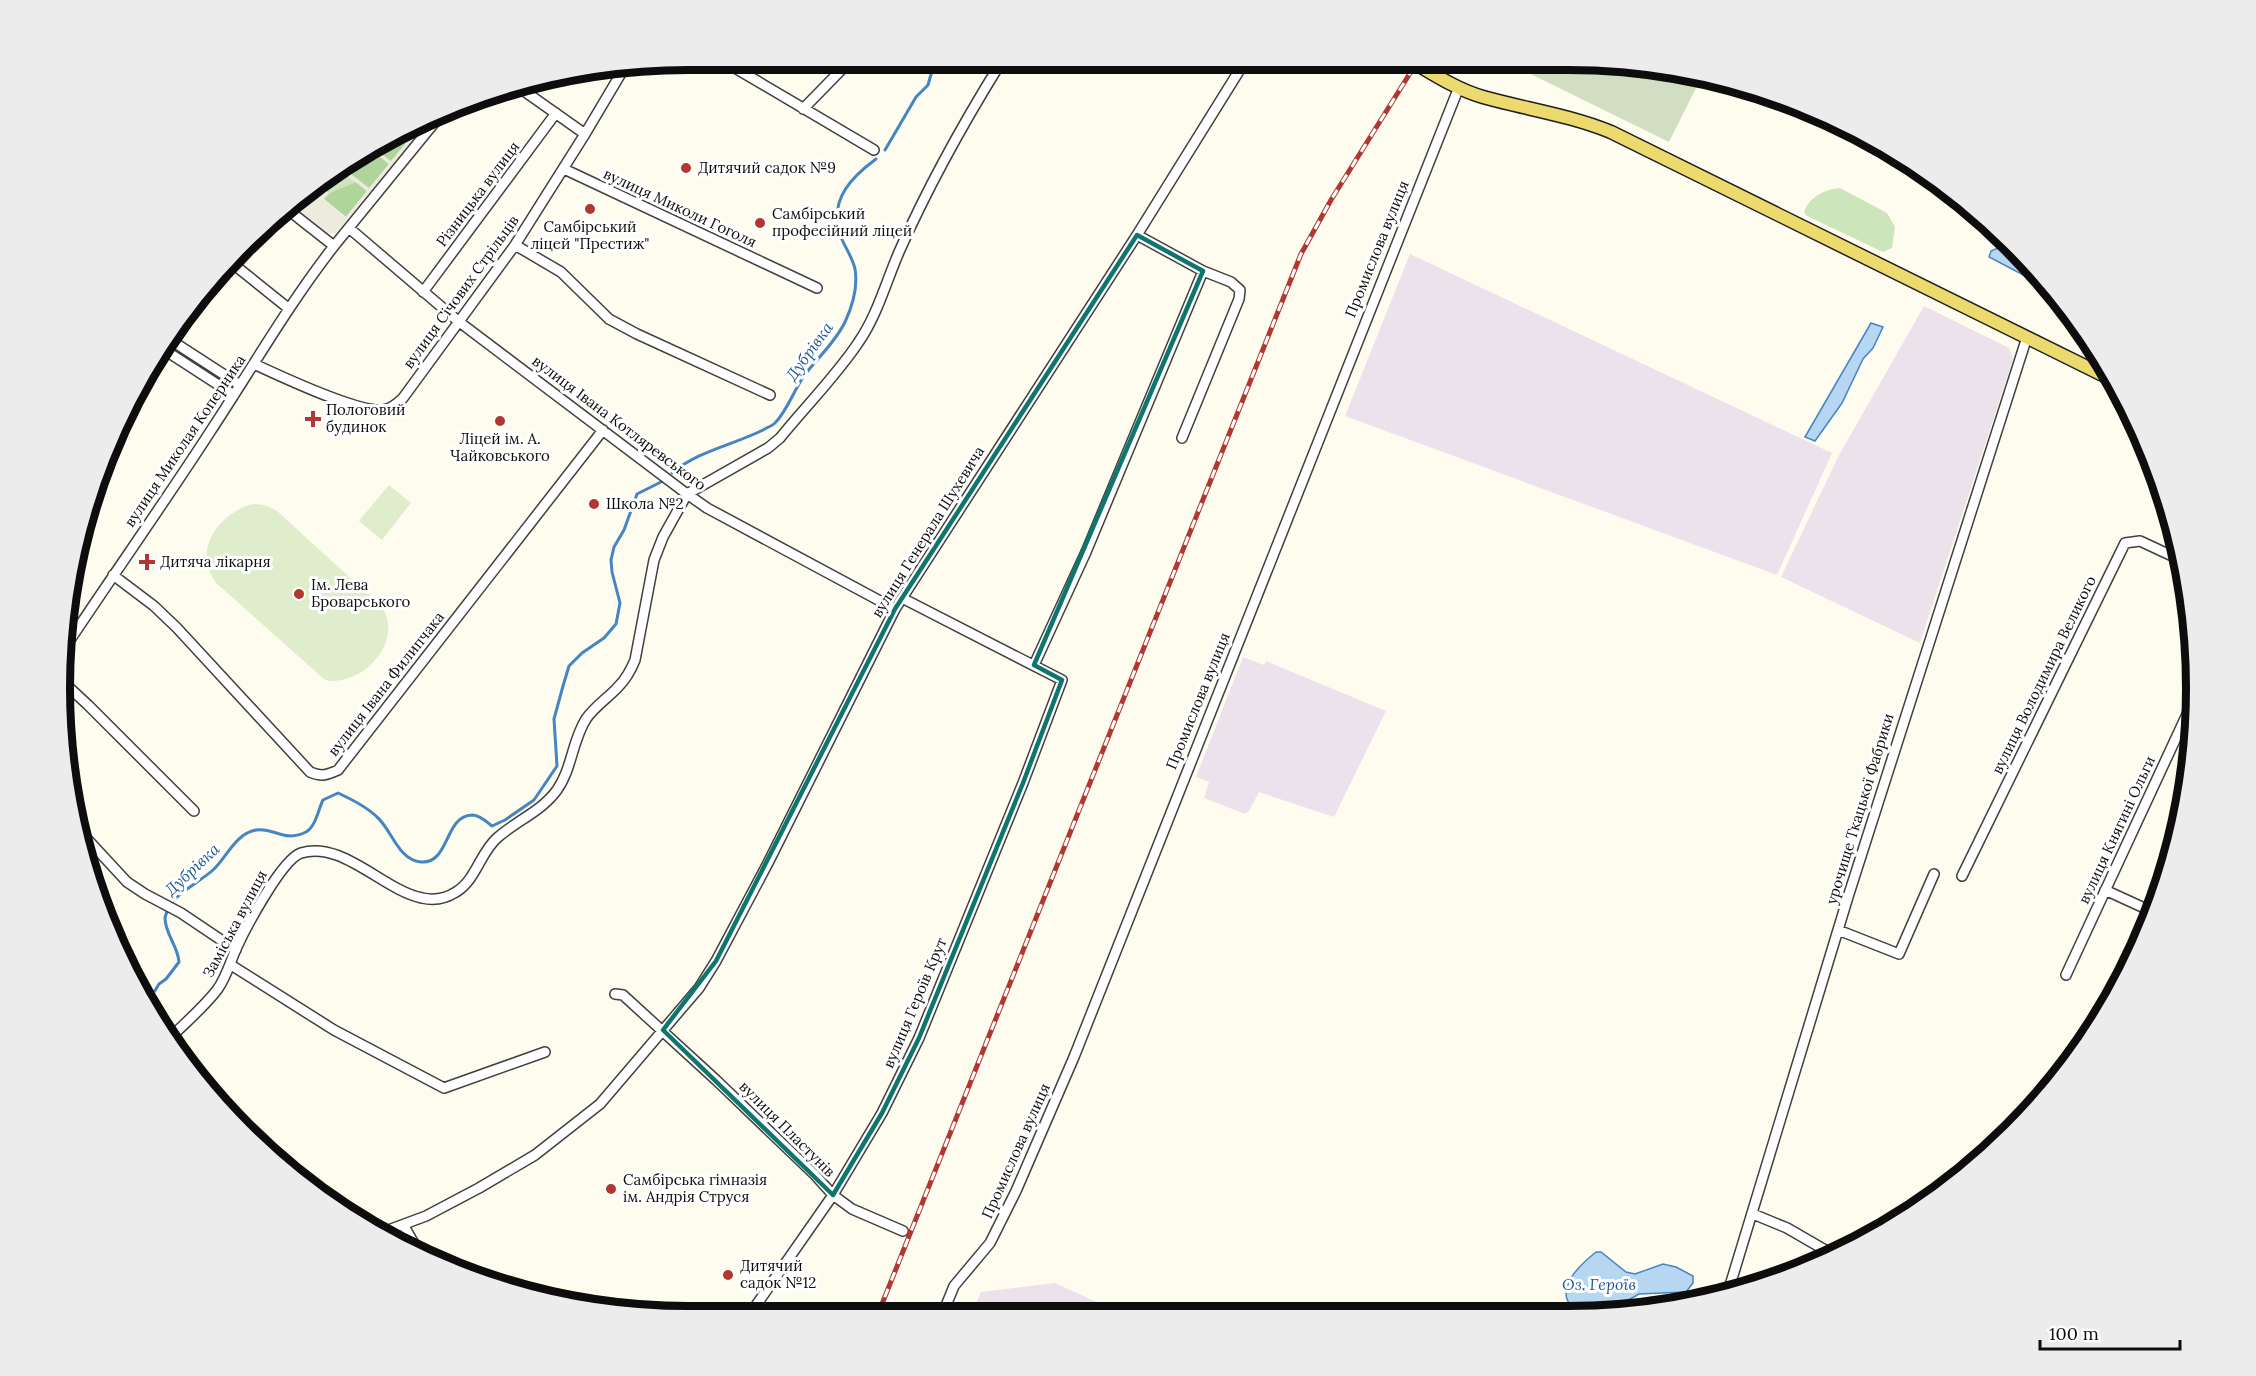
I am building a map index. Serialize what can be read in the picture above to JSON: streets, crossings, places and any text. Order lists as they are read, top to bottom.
{
  "streets": {
    "street": [
      "Різницька вулиця",
      "вулиця Миколи Гоголя",
      "Промислова вулиця",
      "вулиця Січових Стрільців",
      "вулиця Івана Котляревського",
      "вулиця Миколая Коперника",
      "вулиця Генерала Шухевича",
      "вулиця Володимира Великого",
      "вулиця Івана Филипчака",
      "урочище Ткацької Фабрики",
      "вулиця Княгині Ольги",
      "Заміська вулиця",
      "вулиця Героїв Крут",
      "вулиця Пластунів"
    ]
  },
  "crossings": [
    ["Різницька вулиця", "вулиця Івана Котляревського"],
    ["вулиця Миколи Гоголя", "вулиця Січових Стрільців"],
    ["вулиця Січових Стрільців", "вулиця Івана Котляревського"],
    ["вулиця Січових Стрільців", "вулиця Миколая Коперника"],
    ["вулиця Івана Котляревського", "вулиця Миколая Коперника"],
    ["вулиця Івана Котляревського", "вулиця Генерала Шухевича"],
    ["вулиця Івана Котляревського", "вулиця Івана Филипчака"],
    ["вулиця Івана Котляревського", "Заміська вулиця"],
    ["вулиця Миколая Коперника", "вулиця Івана Филипчака"],
    ["вулиця Генерала Шухевича", "вулиця Пластунів"],
    ["вулиця Героїв Крут", "вулиця Пластунів"]
  ],
  "water": ["Дубрівка", "Оз. Героїв"],
  "places": {
    "other": [
      "Дитячий садок №9",
      "Самбірський ліцей \"Престиж\"",
      "Самбірський професійний ліцей",
      "Ліцей ім. А. Чайковського",
      "Школа №2",
      "Ім. Лева Броварського",
      "Самбірська гімназія ім. Андрія Струся",
      "Дитячий садок №12"
    ],
    "health": ["Пологовий будинок", "Дитяча лікарня"]
  },
  "scale_bar": "100 m"
}
